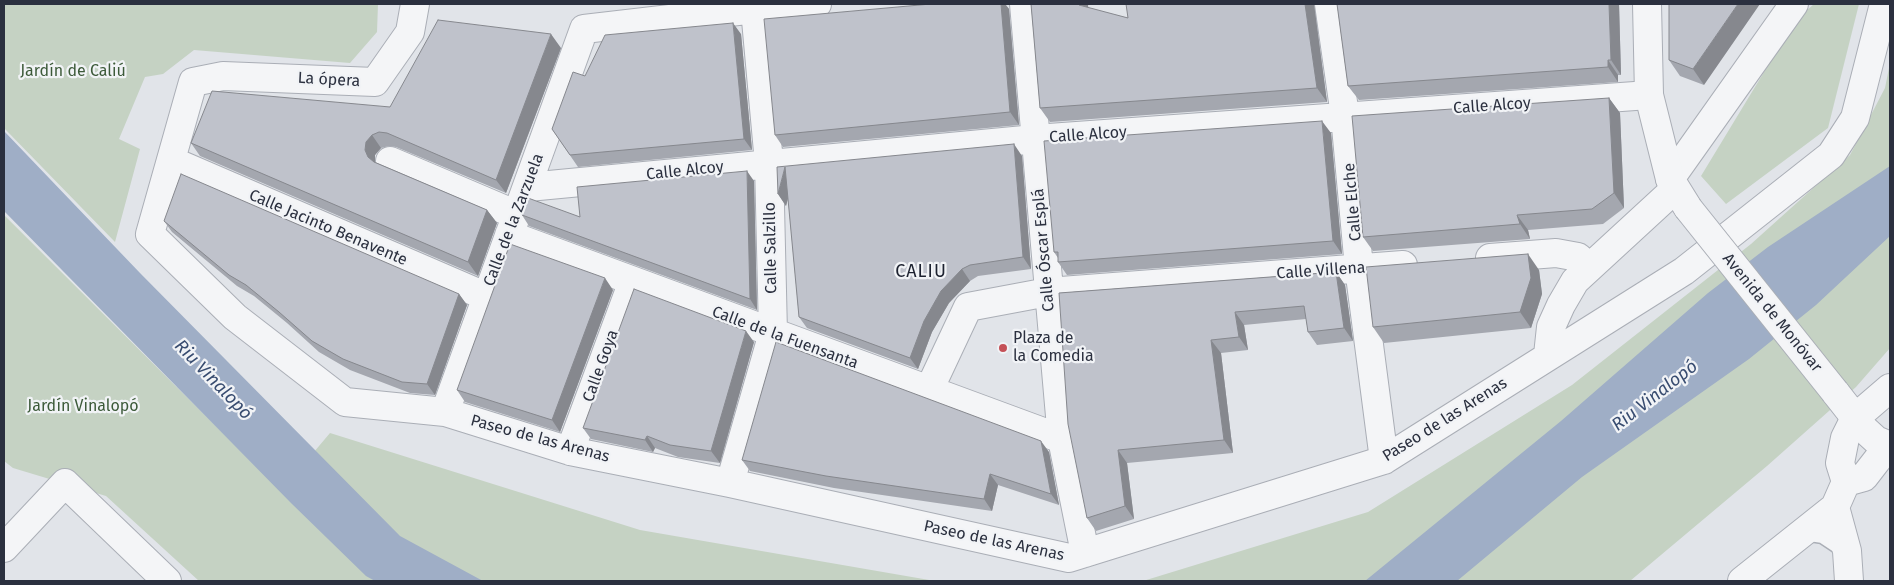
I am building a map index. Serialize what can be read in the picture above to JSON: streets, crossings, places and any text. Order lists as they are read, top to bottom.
{
  "streets": {
    "street": [
      "La ópera",
      "Calle Alcoy",
      "Calle Elche",
      "Calle de la Zarzuela",
      "Calle Jacinto Benavente",
      "Calle Salzillo",
      "Calle Óscar Esplá",
      "Calle Villena",
      "Avenida de Monóvar",
      "Calle de la Fuensanta",
      "Calle Goya",
      "Paseo de las Arenas"
    ]
  },
  "crossings": [
    ["La ópera", "Paseo de las Arenas"],
    ["Calle Alcoy", "Calle Elche"],
    ["Calle Alcoy", "Calle de la Zarzuela"],
    ["Calle Alcoy", "Calle Salzillo"],
    ["Calle Alcoy", "Calle Óscar Esplá"],
    ["Calle Elche", "Calle Villena"],
    ["Calle Elche", "Paseo de las Arenas"],
    ["Calle de la Zarzuela", "Calle Jacinto Benavente"],
    ["Calle de la Zarzuela", "Calle Salzillo"],
    ["Calle de la Zarzuela", "Calle de la Fuensanta"],
    ["Calle de la Zarzuela", "Paseo de las Arenas"],
    ["Calle Jacinto Benavente", "Paseo de las Arenas"],
    ["Calle Salzillo", "Calle de la Fuensanta"],
    ["Calle Salzillo", "Paseo de las Arenas"],
    ["Calle Óscar Esplá", "Calle Villena"],
    ["Calle Óscar Esplá", "Calle de la Fuensanta"],
    ["Calle Óscar Esplá", "Paseo de las Arenas"],
    ["Calle de la Fuensanta", "Calle Goya"],
    ["Calle Goya", "Paseo de las Arenas"]
  ],
  "districts": ["CALIU"],
  "water": ["Riu Vinalopó"],
  "parks": ["Jardín de Caliú", "Jardín Vinalopó"],
  "places": ["Plaza de la Comedia"]
}
